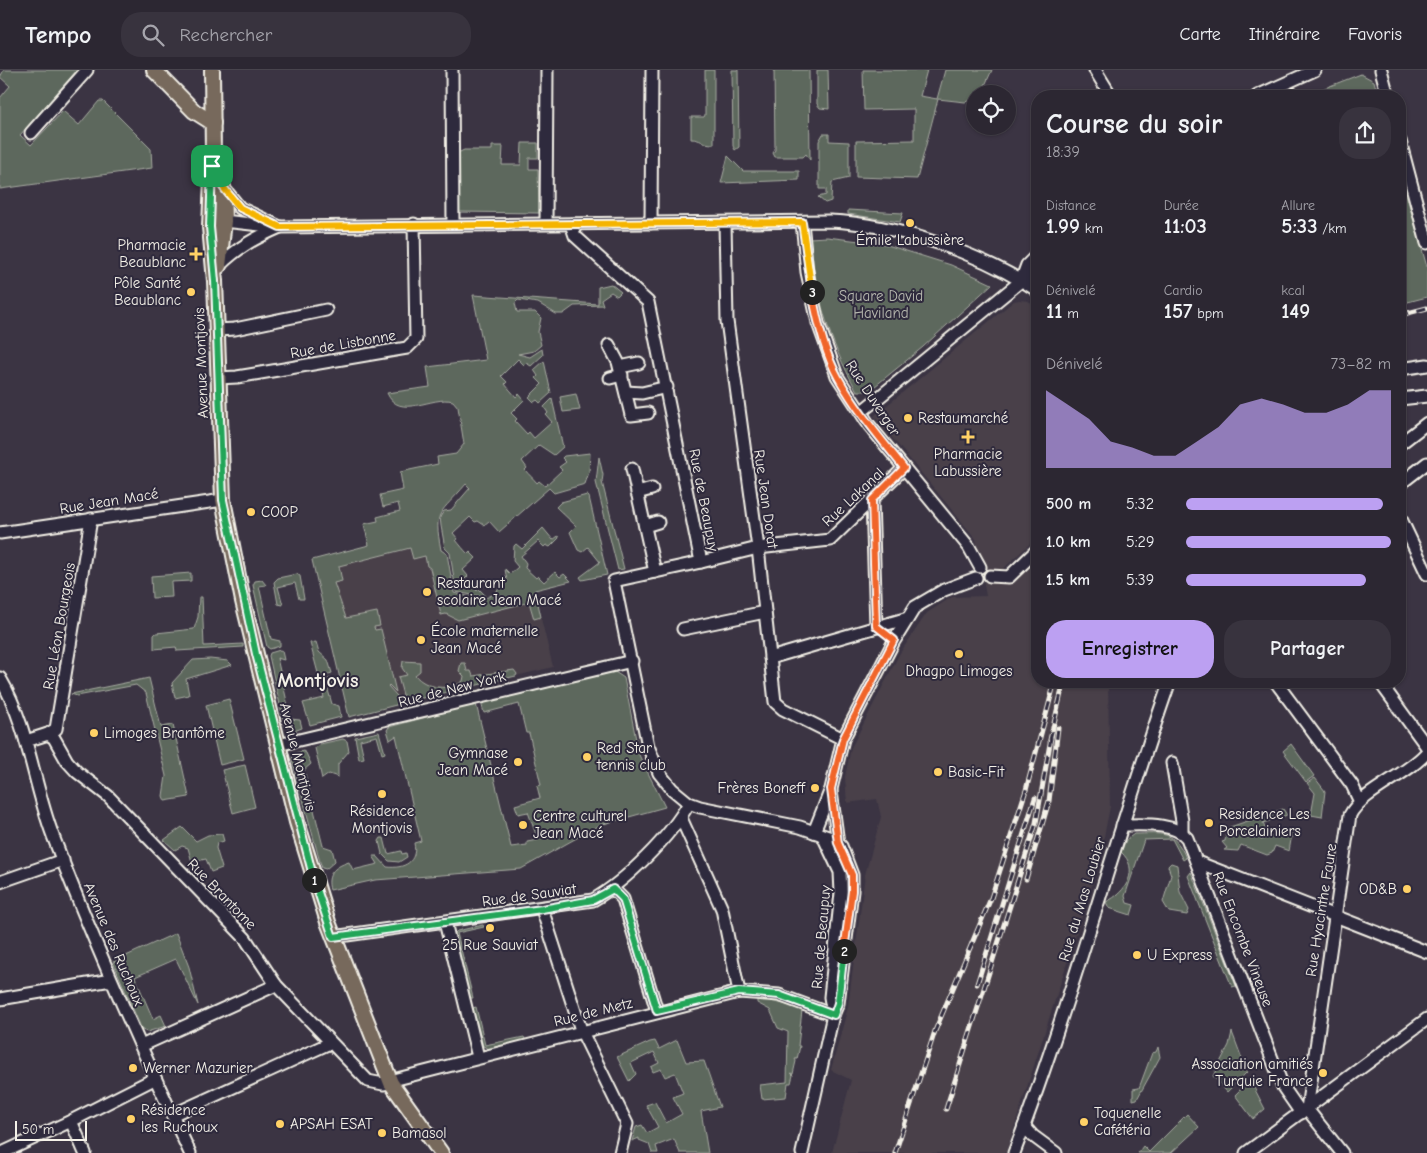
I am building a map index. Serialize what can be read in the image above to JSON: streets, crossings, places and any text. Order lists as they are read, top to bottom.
{
  "streets": {
    "main road": ["Avenue Montjovis"],
    "street": [
      "Rue de Lisbonne",
      "Rue Duverger",
      "Rue Lakanal",
      "Rue Jean Dorat",
      "Rue de Beaupuy",
      "Rue Jean Macé",
      "Rue Léon Bourgeois",
      "Rue de New York",
      "Rue Brantome",
      "Rue de Sauviat",
      "Rue du Mas Loubier",
      "Rue Hyacinthe Faure",
      "Rue Encombe Vineuse",
      "Avenue des Ruchoux",
      "Rue de Metz"
    ]
  },
  "crossings": [
    ["Rue de Lisbonne", "Avenue Montjovis"],
    ["Avenue Montjovis", "Rue Jean Macé"],
    ["Avenue Montjovis", "Rue de New York"],
    ["Avenue Montjovis", "Rue Brantome"],
    ["Avenue Montjovis", "Rue de Sauviat"],
    ["Avenue Montjovis", "Rue de Metz"],
    ["Rue Duverger", "Rue Lakanal"],
    ["Rue Lakanal", "Rue Jean Dorat"],
    ["Rue Lakanal", "Rue de Beaupuy"],
    ["Rue de Beaupuy", "Rue de New York"],
    ["Rue de Beaupuy", "Rue de Sauviat"],
    ["Rue de Beaupuy", "Rue de Metz"],
    ["Rue Jean Macé", "Rue Léon Bourgeois"],
    ["Rue Léon Bourgeois", "Rue Brantome"],
    ["Rue Brantome", "Rue de Metz"],
    ["Rue Hyacinthe Faure", "Rue Encombe Vineuse"]
  ],
  "districts": ["Montjovis"],
  "parks": ["Square David Haviland"],
  "places": {
    "other": [
      "Émile Labussière",
      "Pôle Santé Beaublanc",
      "Restaumarché",
      "COOP",
      "Restaurant scolaire Jean Macé",
      "École maternelle Jean Macé",
      "Dhagpo Limoges",
      "Limoges Brantôme",
      "Red Star tennis club",
      "Gymnase Jean Macé",
      "Basic-Fit",
      "Frères Boneff",
      "Résidence Montjovis",
      "Residence Les Porcelainiers",
      "Centre culturel Jean Macé",
      "OD&B",
      "25 Rue Sauviat",
      "U Express",
      "Werner Mazurier",
      "Association amitiés Turquie France",
      "Résidence les Ruchoux",
      "Toquenelle Cafétéria",
      "APSAH ESAT",
      "Bamasol"
    ],
    "health": ["Pharmacie Beaublanc", "Pharmacie Labussière"]
  },
  "scale_bar": "50 m",
  "page": {
    "header": "Tempo",
    "search": "Rechercher",
    "nav": ["Carte", "Itinéraire", "Favoris"],
    "heading": ["Course du soir", "18:39"],
    "stats": [
      ["Distance", "1.99 km"],
      ["Durée", "11:03"],
      ["Allure", "5:33 /km"],
      ["Dénivelé", "11 m"],
      ["Cardio", "157 bpm"],
      ["kcal", "149"]
    ],
    "pins": ["3", "1", "2"],
    "chart": ["Dénivelé", "73–82 m"],
    "list": [
      {
        "name": "500 m",
        "note": "5:32"
      },
      {
        "name": "1.0 km",
        "note": "5:29"
      },
      {
        "name": "1.5 km",
        "note": "5:39"
      }
    ],
    "buttons": ["Enregistrer", "Partager"],
    "scale": "50 m"
  }
}
